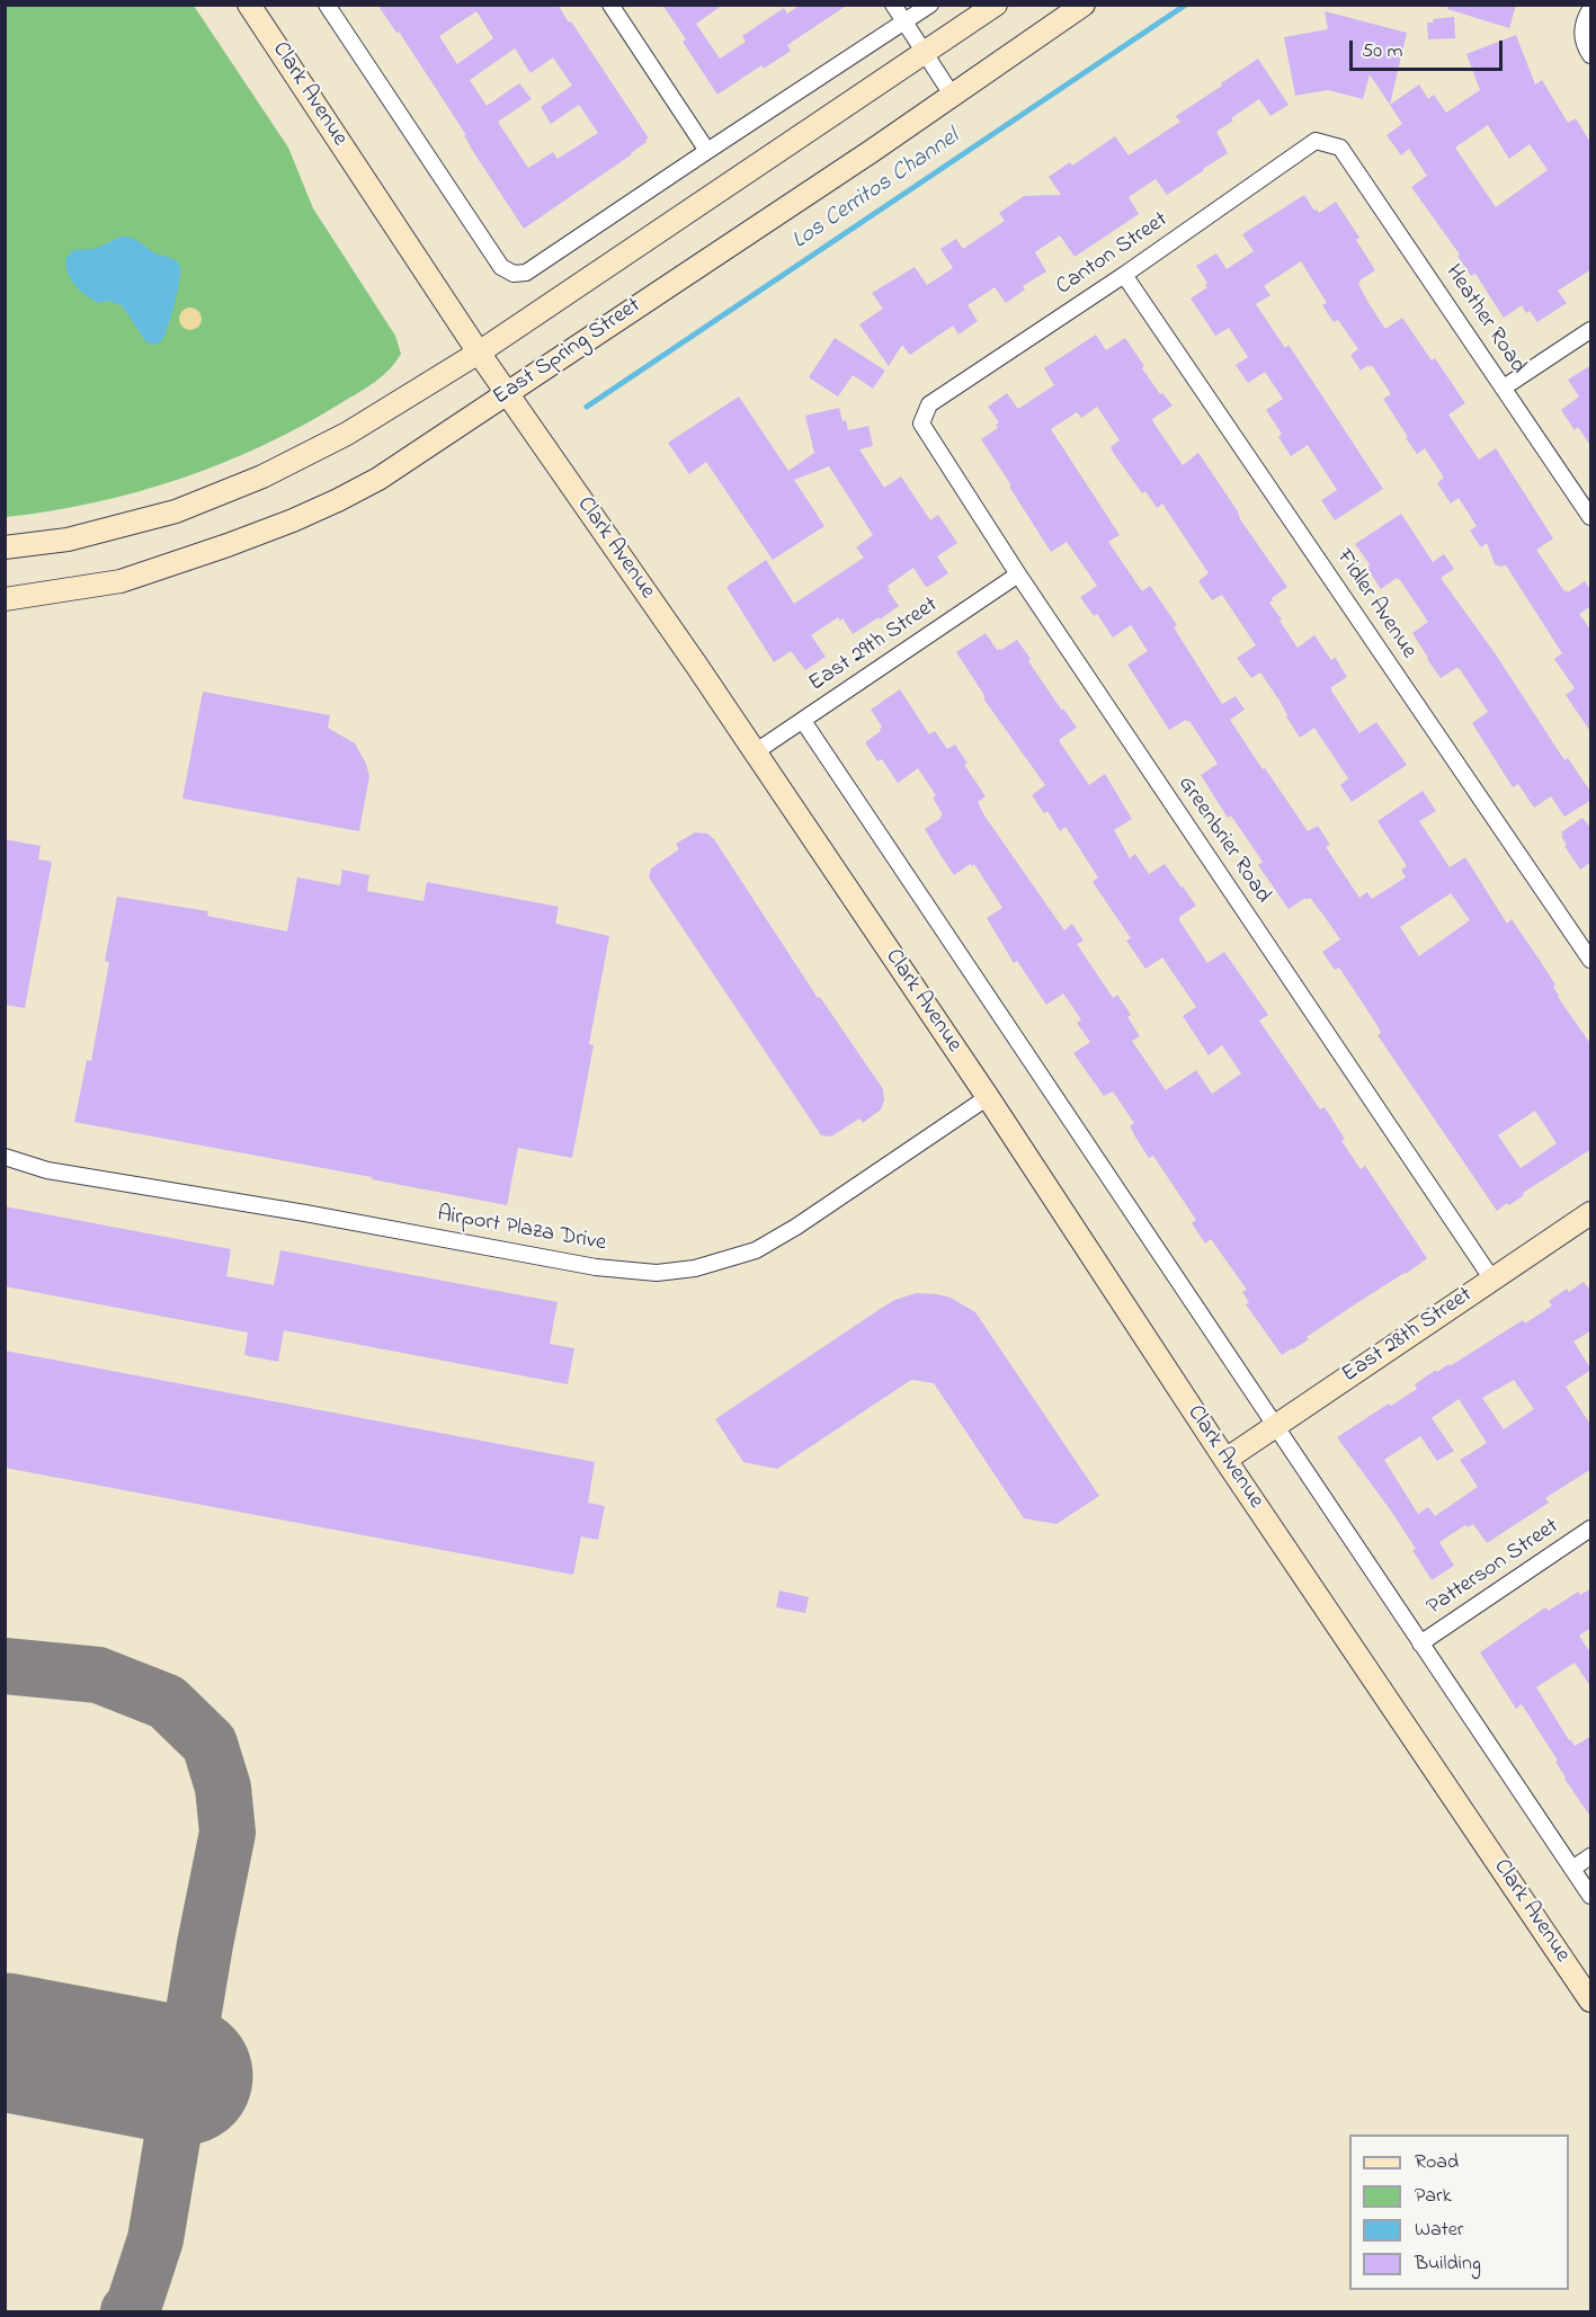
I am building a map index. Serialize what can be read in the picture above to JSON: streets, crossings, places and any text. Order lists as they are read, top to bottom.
{
  "streets": {
    "main road": ["Clark Avenue", "East Spring Street", "East 28th Street"],
    "street": [
      "Canton Street",
      "Heather Road",
      "Fidler Avenue",
      "East 29th Street",
      "Greenbrier Road",
      "Airport Plaza Drive",
      "Patterson Street"
    ]
  },
  "crossings": [
    ["Clark Avenue", "East Spring Street"],
    ["Clark Avenue", "East 29th Street"],
    ["Clark Avenue", "Airport Plaza Drive"],
    ["Clark Avenue", "East 28th Street"],
    ["Canton Street", "Heather Road"],
    ["Canton Street", "Fidler Avenue"],
    ["Canton Street", "Greenbrier Road"],
    ["East 29th Street", "Greenbrier Road"],
    ["Greenbrier Road", "East 28th Street"]
  ],
  "water": ["Los Cerritos Channel"],
  "legend": [
    "Road",
    "Park",
    "Water",
    "Building"
  ],
  "scale_bar": "50 m"
}
